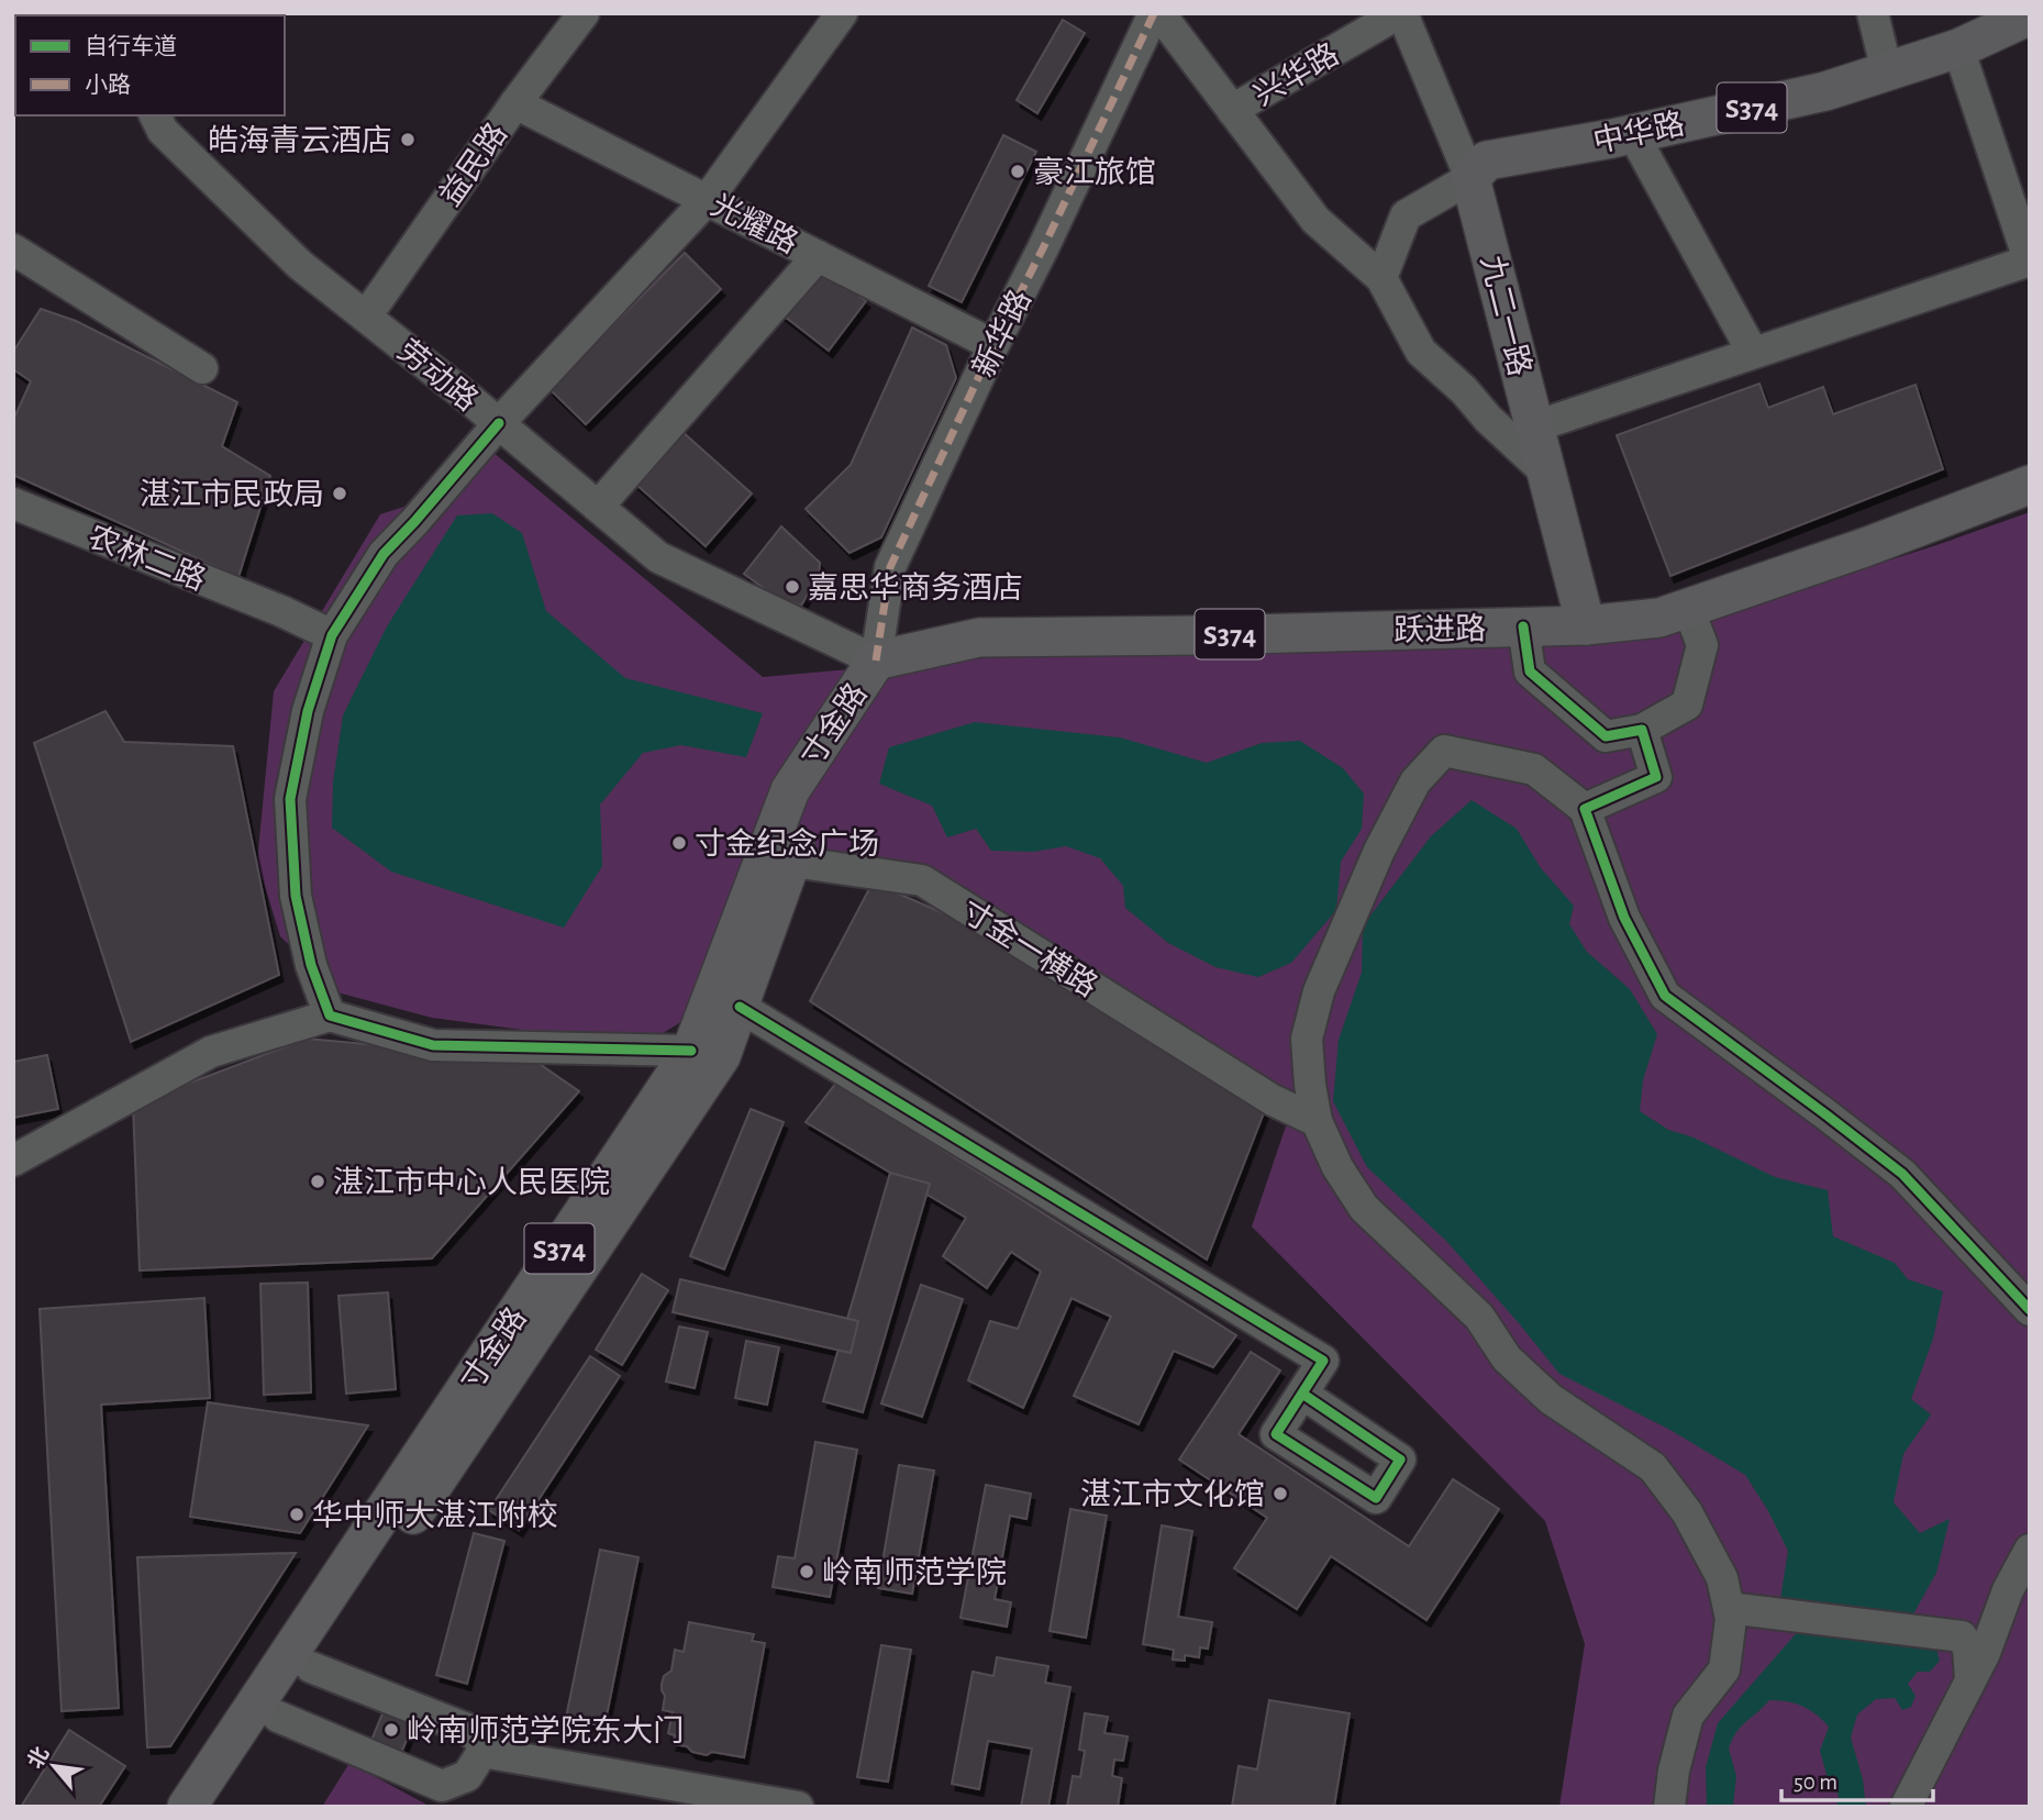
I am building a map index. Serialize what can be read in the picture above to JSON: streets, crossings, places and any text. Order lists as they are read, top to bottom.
{
  "streets": {
    "main road": [
      "S374",
      "中华路",
      "九二一路",
      "跃进路",
      "寸金路"
    ],
    "street": [
      "兴华路",
      "益民路",
      "光耀路",
      "新华路",
      "劳动路",
      "农林二路",
      "寸金一横路"
    ]
  },
  "crossings": [
    ["兴华路", "九二一路"],
    ["中华路", "九二一路"],
    ["益民路", "光耀路"],
    ["益民路", "劳动路"],
    ["光耀路", "新华路"],
    ["九二一路", "跃进路"],
    ["新华路", "劳动路"],
    ["新华路", "跃进路"],
    ["新华路", "寸金路"],
    ["劳动路", "跃进路"],
    ["劳动路", "寸金路"],
    ["跃进路", "寸金路"],
    ["寸金路", "寸金一横路"]
  ],
  "places": [
    "皓海青云酒店",
    "豪江旅馆",
    "湛江市民政局",
    "嘉思华商务酒店",
    "寸金纪念广场",
    "湛江市中心人民医院",
    "湛江市文化馆",
    "华中师大湛江附校",
    "岭南师范学院",
    "岭南师范学院东大门"
  ],
  "legend": ["自行车道", "小路"],
  "scale_bar": "50 m",
  "north": "top left"
}
